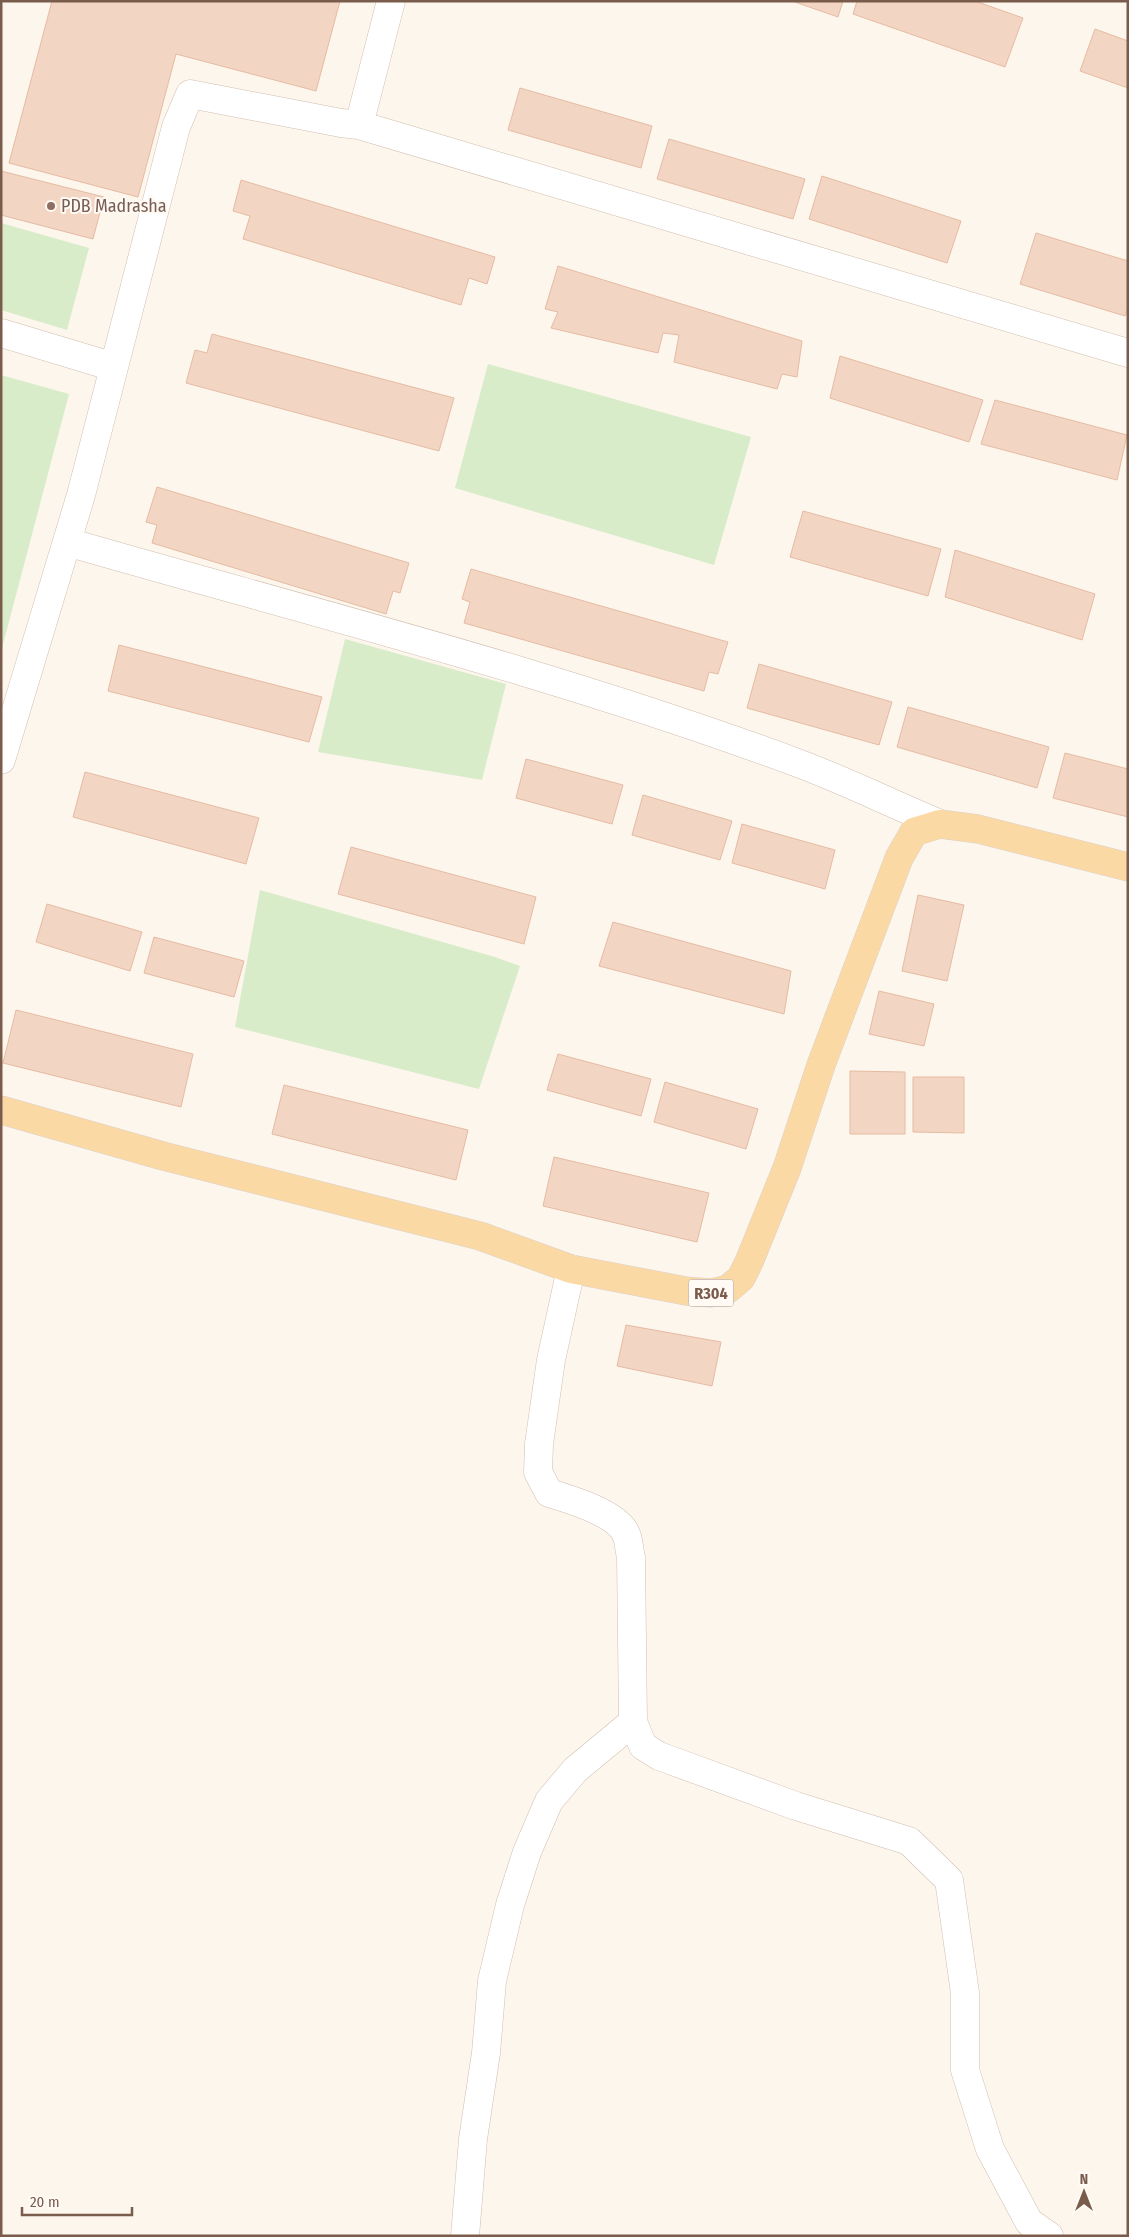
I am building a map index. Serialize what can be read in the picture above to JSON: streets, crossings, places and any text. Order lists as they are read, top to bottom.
{
  "streets": {
    "main road": ["R304"]
  },
  "places": ["PDB Madrasha"],
  "scale_bar": "20 m",
  "north": "top"
}
